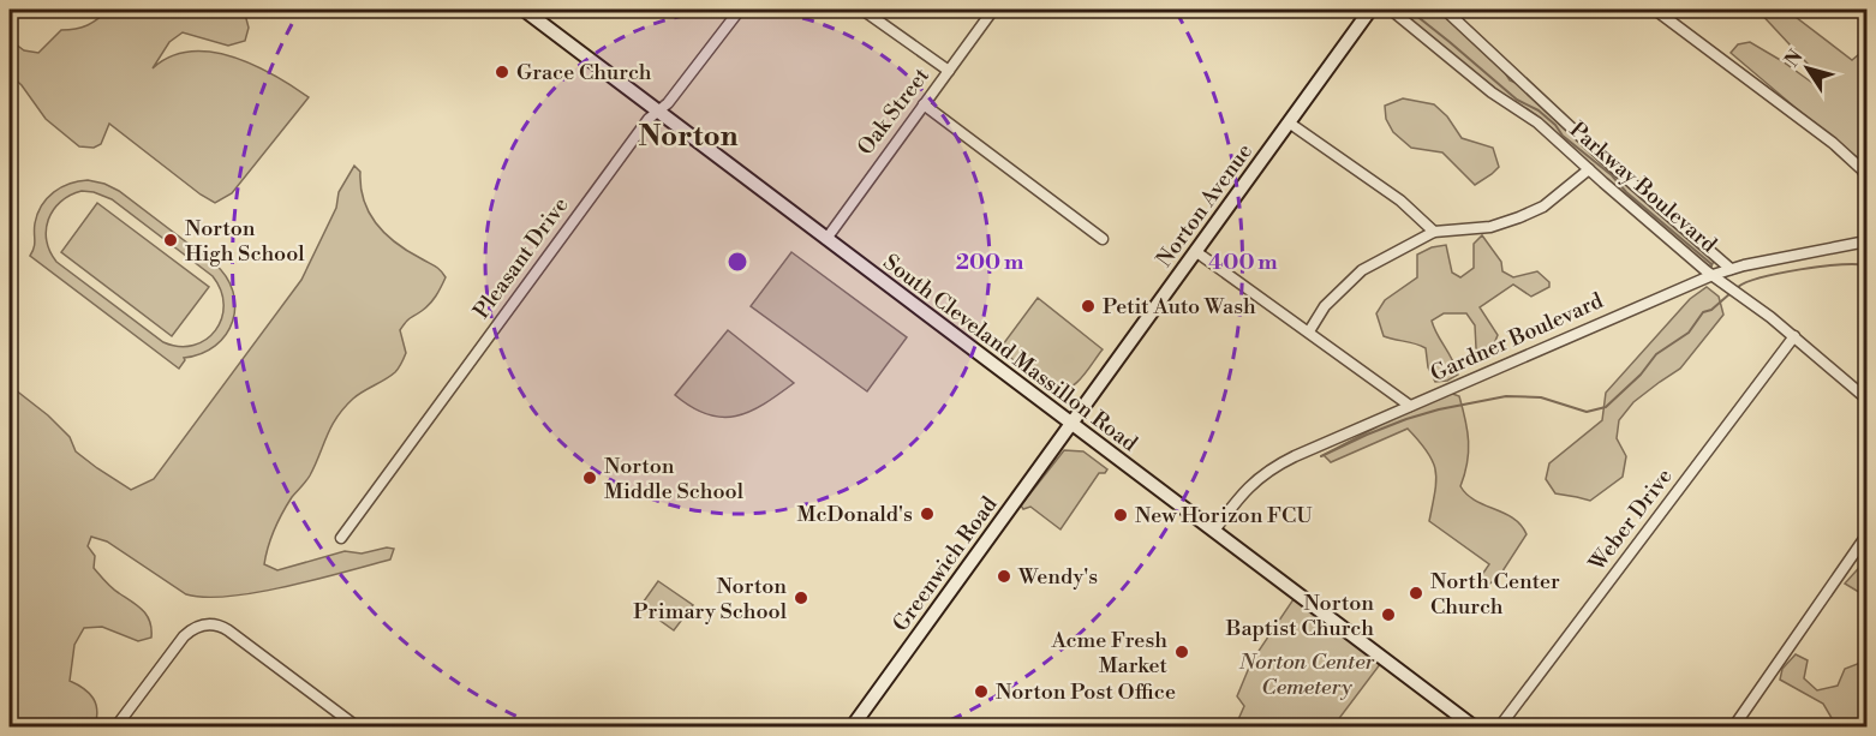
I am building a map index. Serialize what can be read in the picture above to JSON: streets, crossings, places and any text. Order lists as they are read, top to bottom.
{
  "streets": {
    "main road": ["Norton Avenue", "South Cleveland Massillon Road", "Greenwich Road"],
    "street": [
      "Oak Street",
      "Parkway Boulevard",
      "Pleasant Drive",
      "Gardner Boulevard",
      "Weber Drive"
    ]
  },
  "crossings": [
    ["Oak Street", "South Cleveland Massillon Road"],
    ["Parkway Boulevard", "Gardner Boulevard"],
    ["Parkway Boulevard", "Weber Drive"],
    ["Norton Avenue", "South Cleveland Massillon Road"],
    ["Norton Avenue", "Greenwich Road"],
    ["Pleasant Drive", "South Cleveland Massillon Road"],
    ["Gardner Boulevard", "South Cleveland Massillon Road"],
    ["South Cleveland Massillon Road", "Greenwich Road"]
  ],
  "districts": ["Norton"],
  "parks": ["Norton Center Cemetery"],
  "places": [
    "Grace Church",
    "Norton High School",
    "Petit Auto Wash",
    "Norton Middle School",
    "McDonald's",
    "New Horizon FCU",
    "Wendy's",
    "North Center Church",
    "Norton Primary School",
    "Norton Baptist Church",
    "Acme Fresh Market",
    "Norton Post Office"
  ],
  "north": "top left",
  "rings": ["200 m", "400 m"]
}
